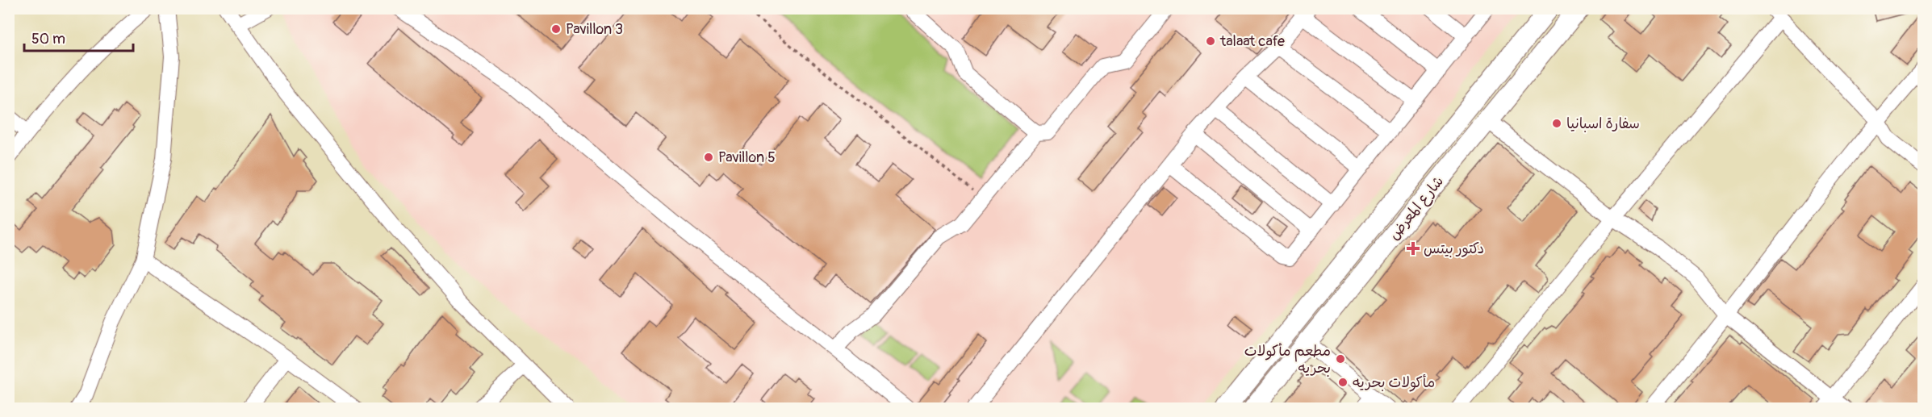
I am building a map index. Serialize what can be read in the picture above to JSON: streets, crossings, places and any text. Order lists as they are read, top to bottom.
{
  "streets": {
    "main road": ["شارع المعرض"]
  },
  "places": {
    "other": [
      "Pavillon 3",
      "talaat cafe",
      "سفارة اسبانيا",
      "Pavillon 5",
      "مطعم مأكولات بحريه",
      "مأكولات بحريه"
    ],
    "health": ["دكتور بيتس"]
  },
  "scale_bar": "50 m"
}
